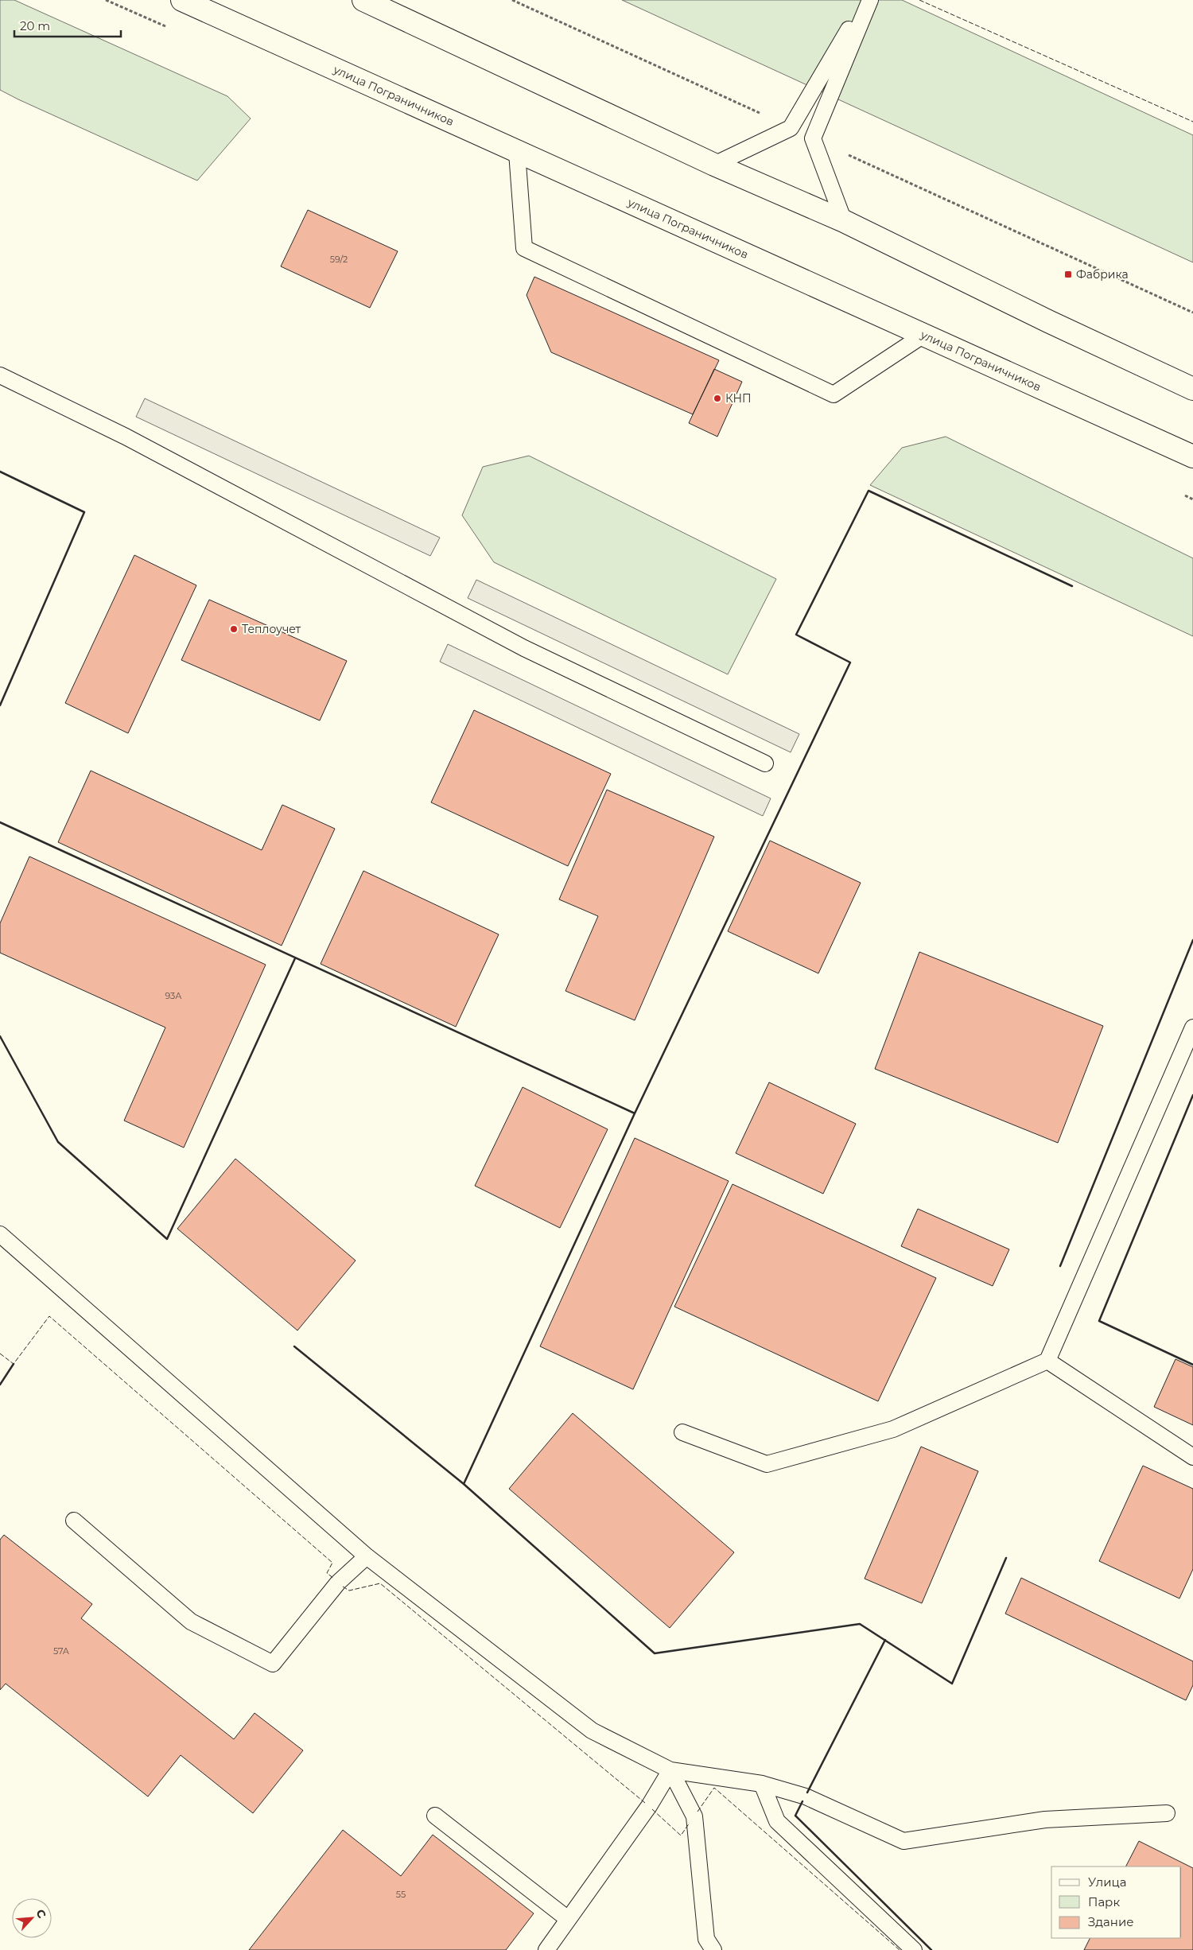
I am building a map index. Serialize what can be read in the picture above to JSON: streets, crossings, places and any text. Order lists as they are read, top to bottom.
{
  "streets": {
    "main road": ["улица Пограничников"]
  },
  "places": {
    "transit": ["Фабрика"],
    "other": ["КНП", "Теплоучет"]
  },
  "house_numbers": [
    "59/2",
    "93А",
    "57А",
    "55"
  ],
  "legend": ["Улица", "Парк", "Здание"],
  "scale_bar": "20 m",
  "north": "top right"
}
